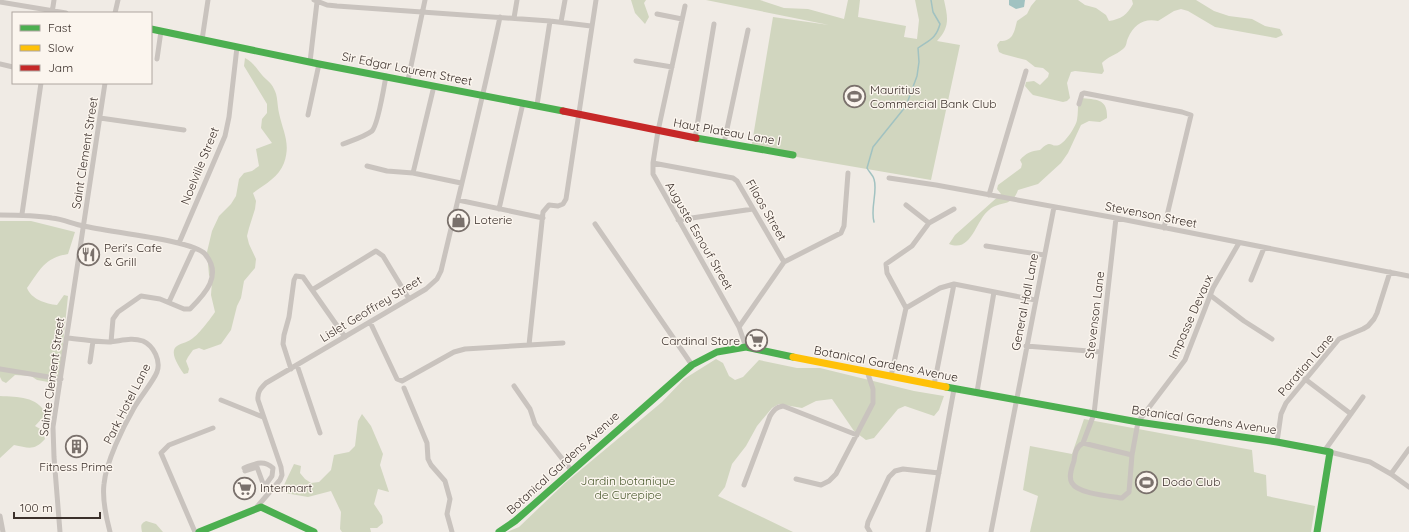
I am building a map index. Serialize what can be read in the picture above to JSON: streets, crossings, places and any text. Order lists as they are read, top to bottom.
{
  "streets": {
    "street": [
      "Sir Edgar Laurent Street",
      "Haut Plateau Lane I",
      "Saint Clement Street",
      "Noelville Street",
      "Filaos Street",
      "Stevenson Street",
      "Auguste Esnouf Street",
      "General Hall Lane",
      "Lislet Geoffrey Street",
      "Stevenson Lane",
      "Impasse Devaux",
      "Botanical Gardens Avenue",
      "Paratian Lane",
      "Sainte Clement Street",
      "Park Hotel Lane"
    ]
  },
  "crossings": [
    ["Sir Edgar Laurent Street", "Haut Plateau Lane I"],
    ["Sir Edgar Laurent Street", "Noelville Street"],
    ["Sir Edgar Laurent Street", "Auguste Esnouf Street"],
    ["Sir Edgar Laurent Street", "Lislet Geoffrey Street"],
    ["Haut Plateau Lane I", "Auguste Esnouf Street"],
    ["Saint Clement Street", "Sainte Clement Street"],
    ["Filaos Street", "Auguste Esnouf Street"],
    ["Stevenson Street", "General Hall Lane"],
    ["Stevenson Street", "Stevenson Lane"],
    ["Stevenson Street", "Impasse Devaux"],
    ["Stevenson Street", "Paratian Lane"],
    ["Auguste Esnouf Street", "Botanical Gardens Avenue"],
    ["General Hall Lane", "Botanical Gardens Avenue"],
    ["Stevenson Lane", "Impasse Devaux"],
    ["Stevenson Lane", "Botanical Gardens Avenue"],
    ["Impasse Devaux", "Botanical Gardens Avenue"],
    ["Botanical Gardens Avenue", "Paratian Lane"],
    ["Sainte Clement Street", "Park Hotel Lane"]
  ],
  "parks": ["Jardin botanique de Curepipe"],
  "places": {
    "sports": ["Mauritius Commercial Bank Club", "Dodo Club"],
    "shop": ["Loterie"],
    "restaurant": ["Peri's Cafe & Grill"],
    "supermarket": ["Cardinal Store", "Intermart"],
    "building": ["Fitness Prime"]
  },
  "legend": ["Fast", "Slow", "Jam"],
  "scale_bar": "100 m"
}
